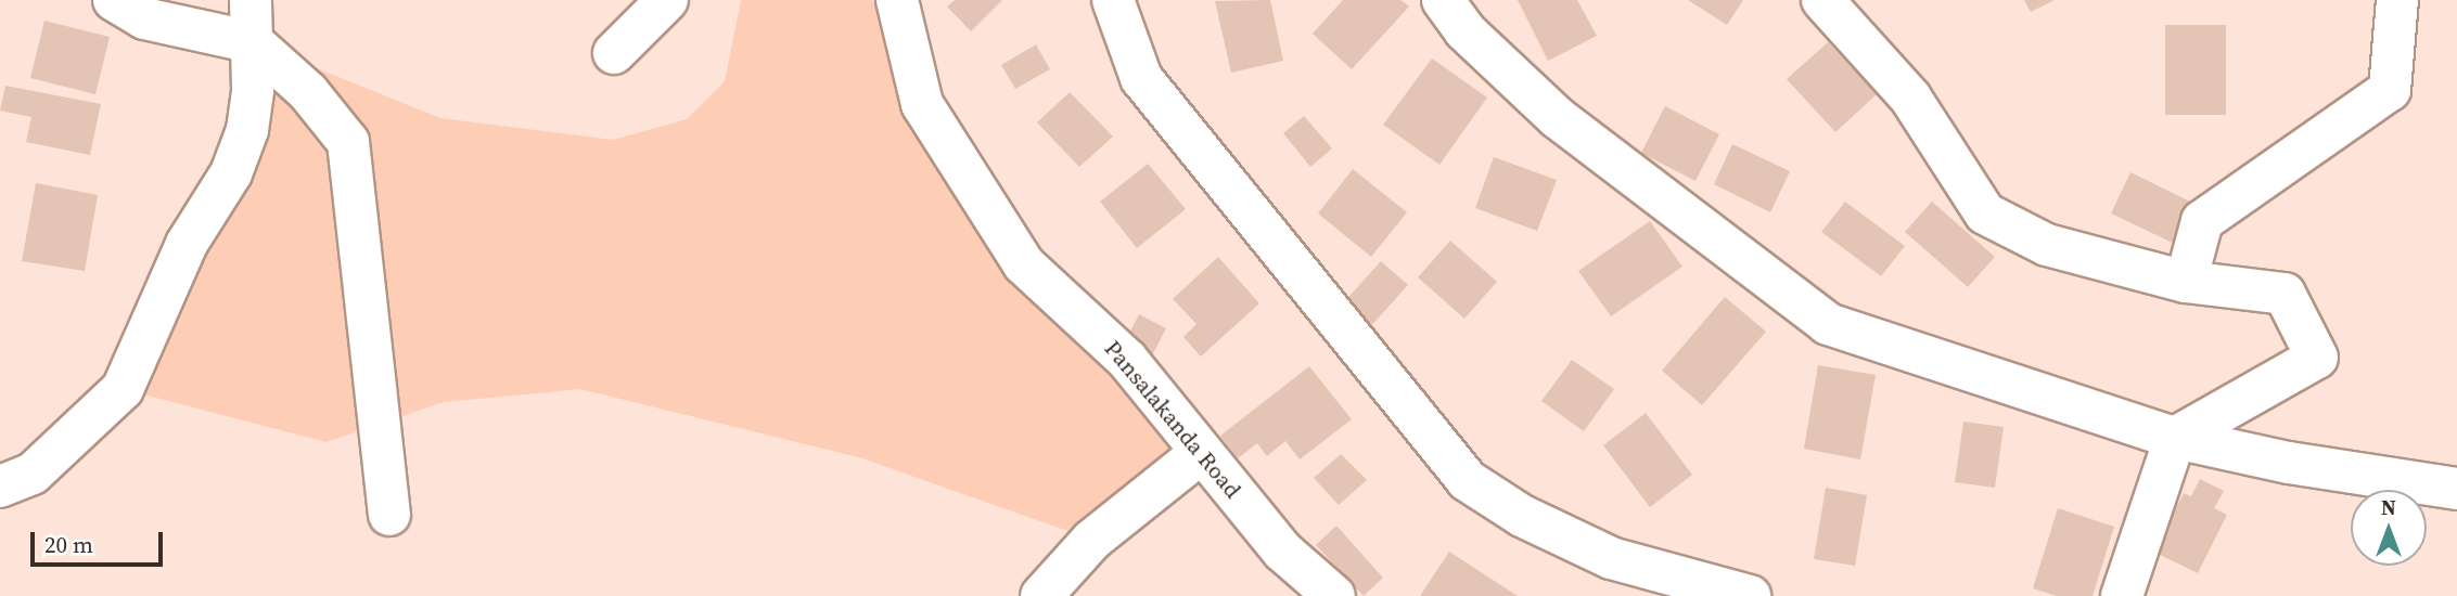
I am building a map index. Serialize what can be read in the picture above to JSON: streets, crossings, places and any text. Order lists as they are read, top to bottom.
{
  "streets": {
    "street": ["Pansalakanda Road"]
  },
  "scale_bar": "20 m",
  "north": "top"
}
